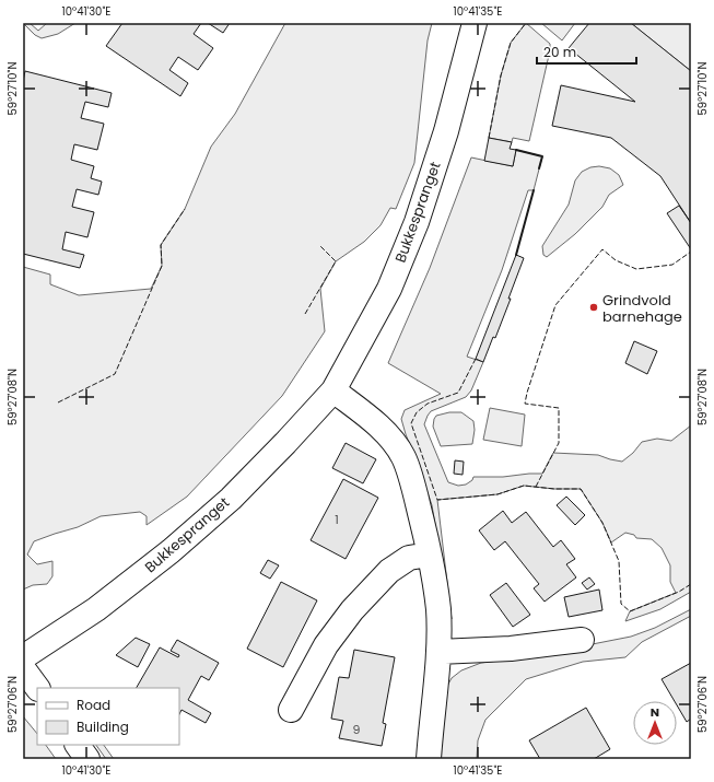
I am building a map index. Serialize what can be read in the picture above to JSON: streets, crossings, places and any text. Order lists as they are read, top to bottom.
{
  "streets": {
    "street": ["Bukkespranget"]
  },
  "places": ["Grindvold barnehage"],
  "house_numbers": ["1", "9"],
  "legend": ["Road", "Building"],
  "scale_bar": "20 m",
  "north": "top",
  "coordinates": [
    "10°41'30\"E",
    "10°41'35\"E",
    "59°27'10\"N",
    "59°27'08\"N",
    "59°27'06\"N"
  ]
}
